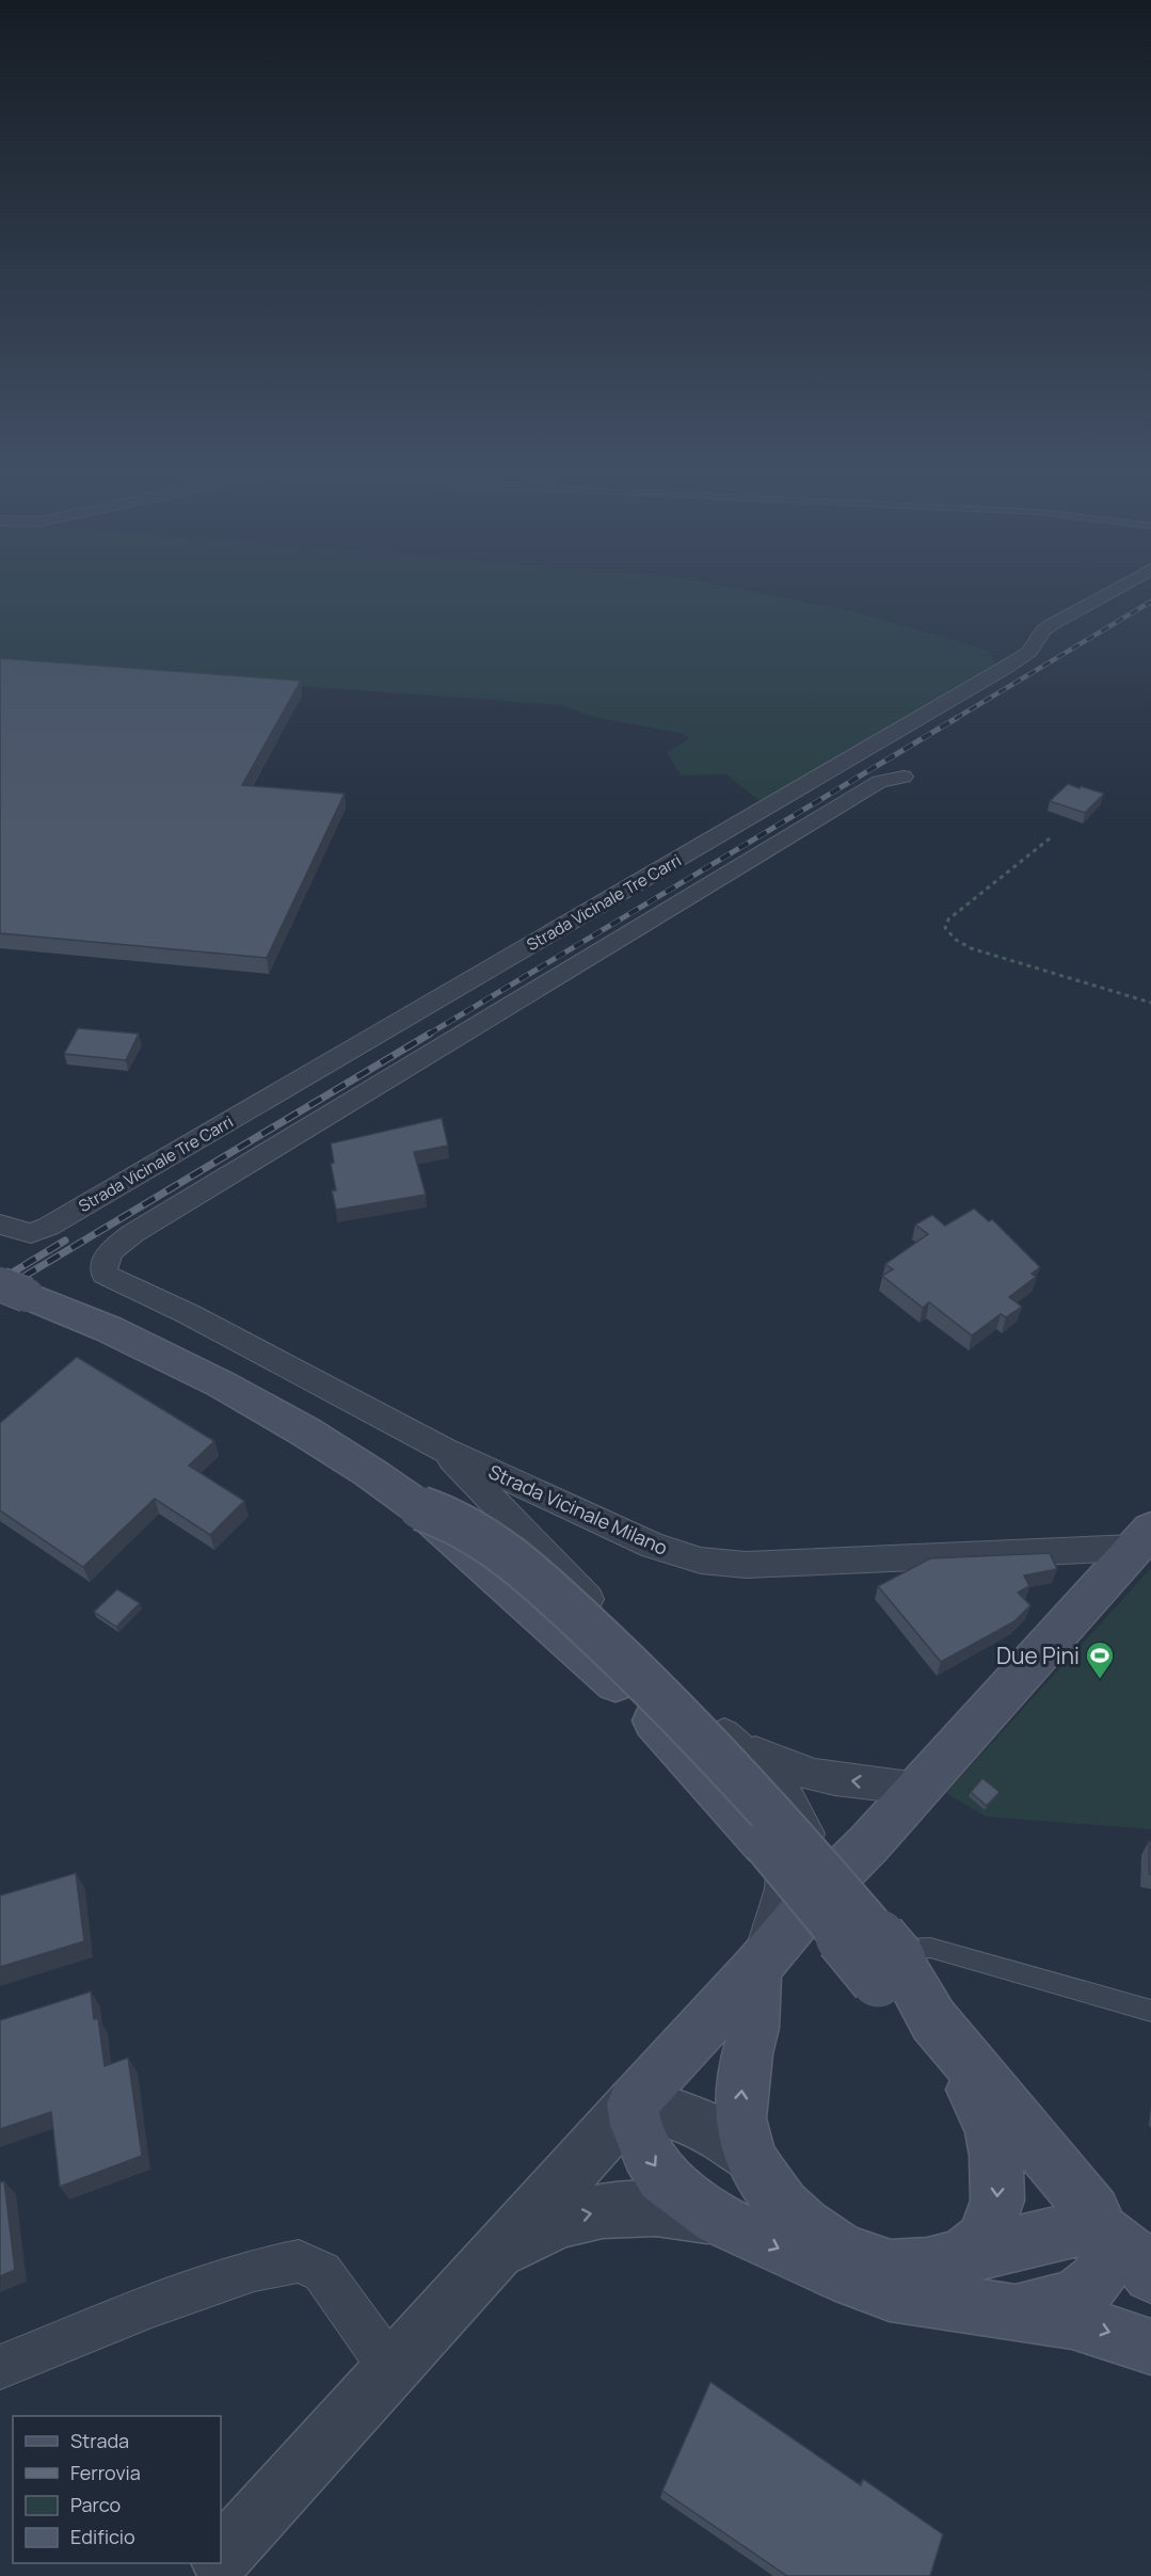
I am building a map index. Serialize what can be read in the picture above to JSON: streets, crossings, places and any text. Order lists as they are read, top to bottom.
{
  "streets": {
    "street": ["Strada Vicinale Tre Carri", "Strada Vicinale Milano"]
  },
  "places": {
    "sports": ["Due Pini"]
  },
  "legend": [
    "Strada",
    "Ferrovia",
    "Parco",
    "Edificio"
  ]
}
